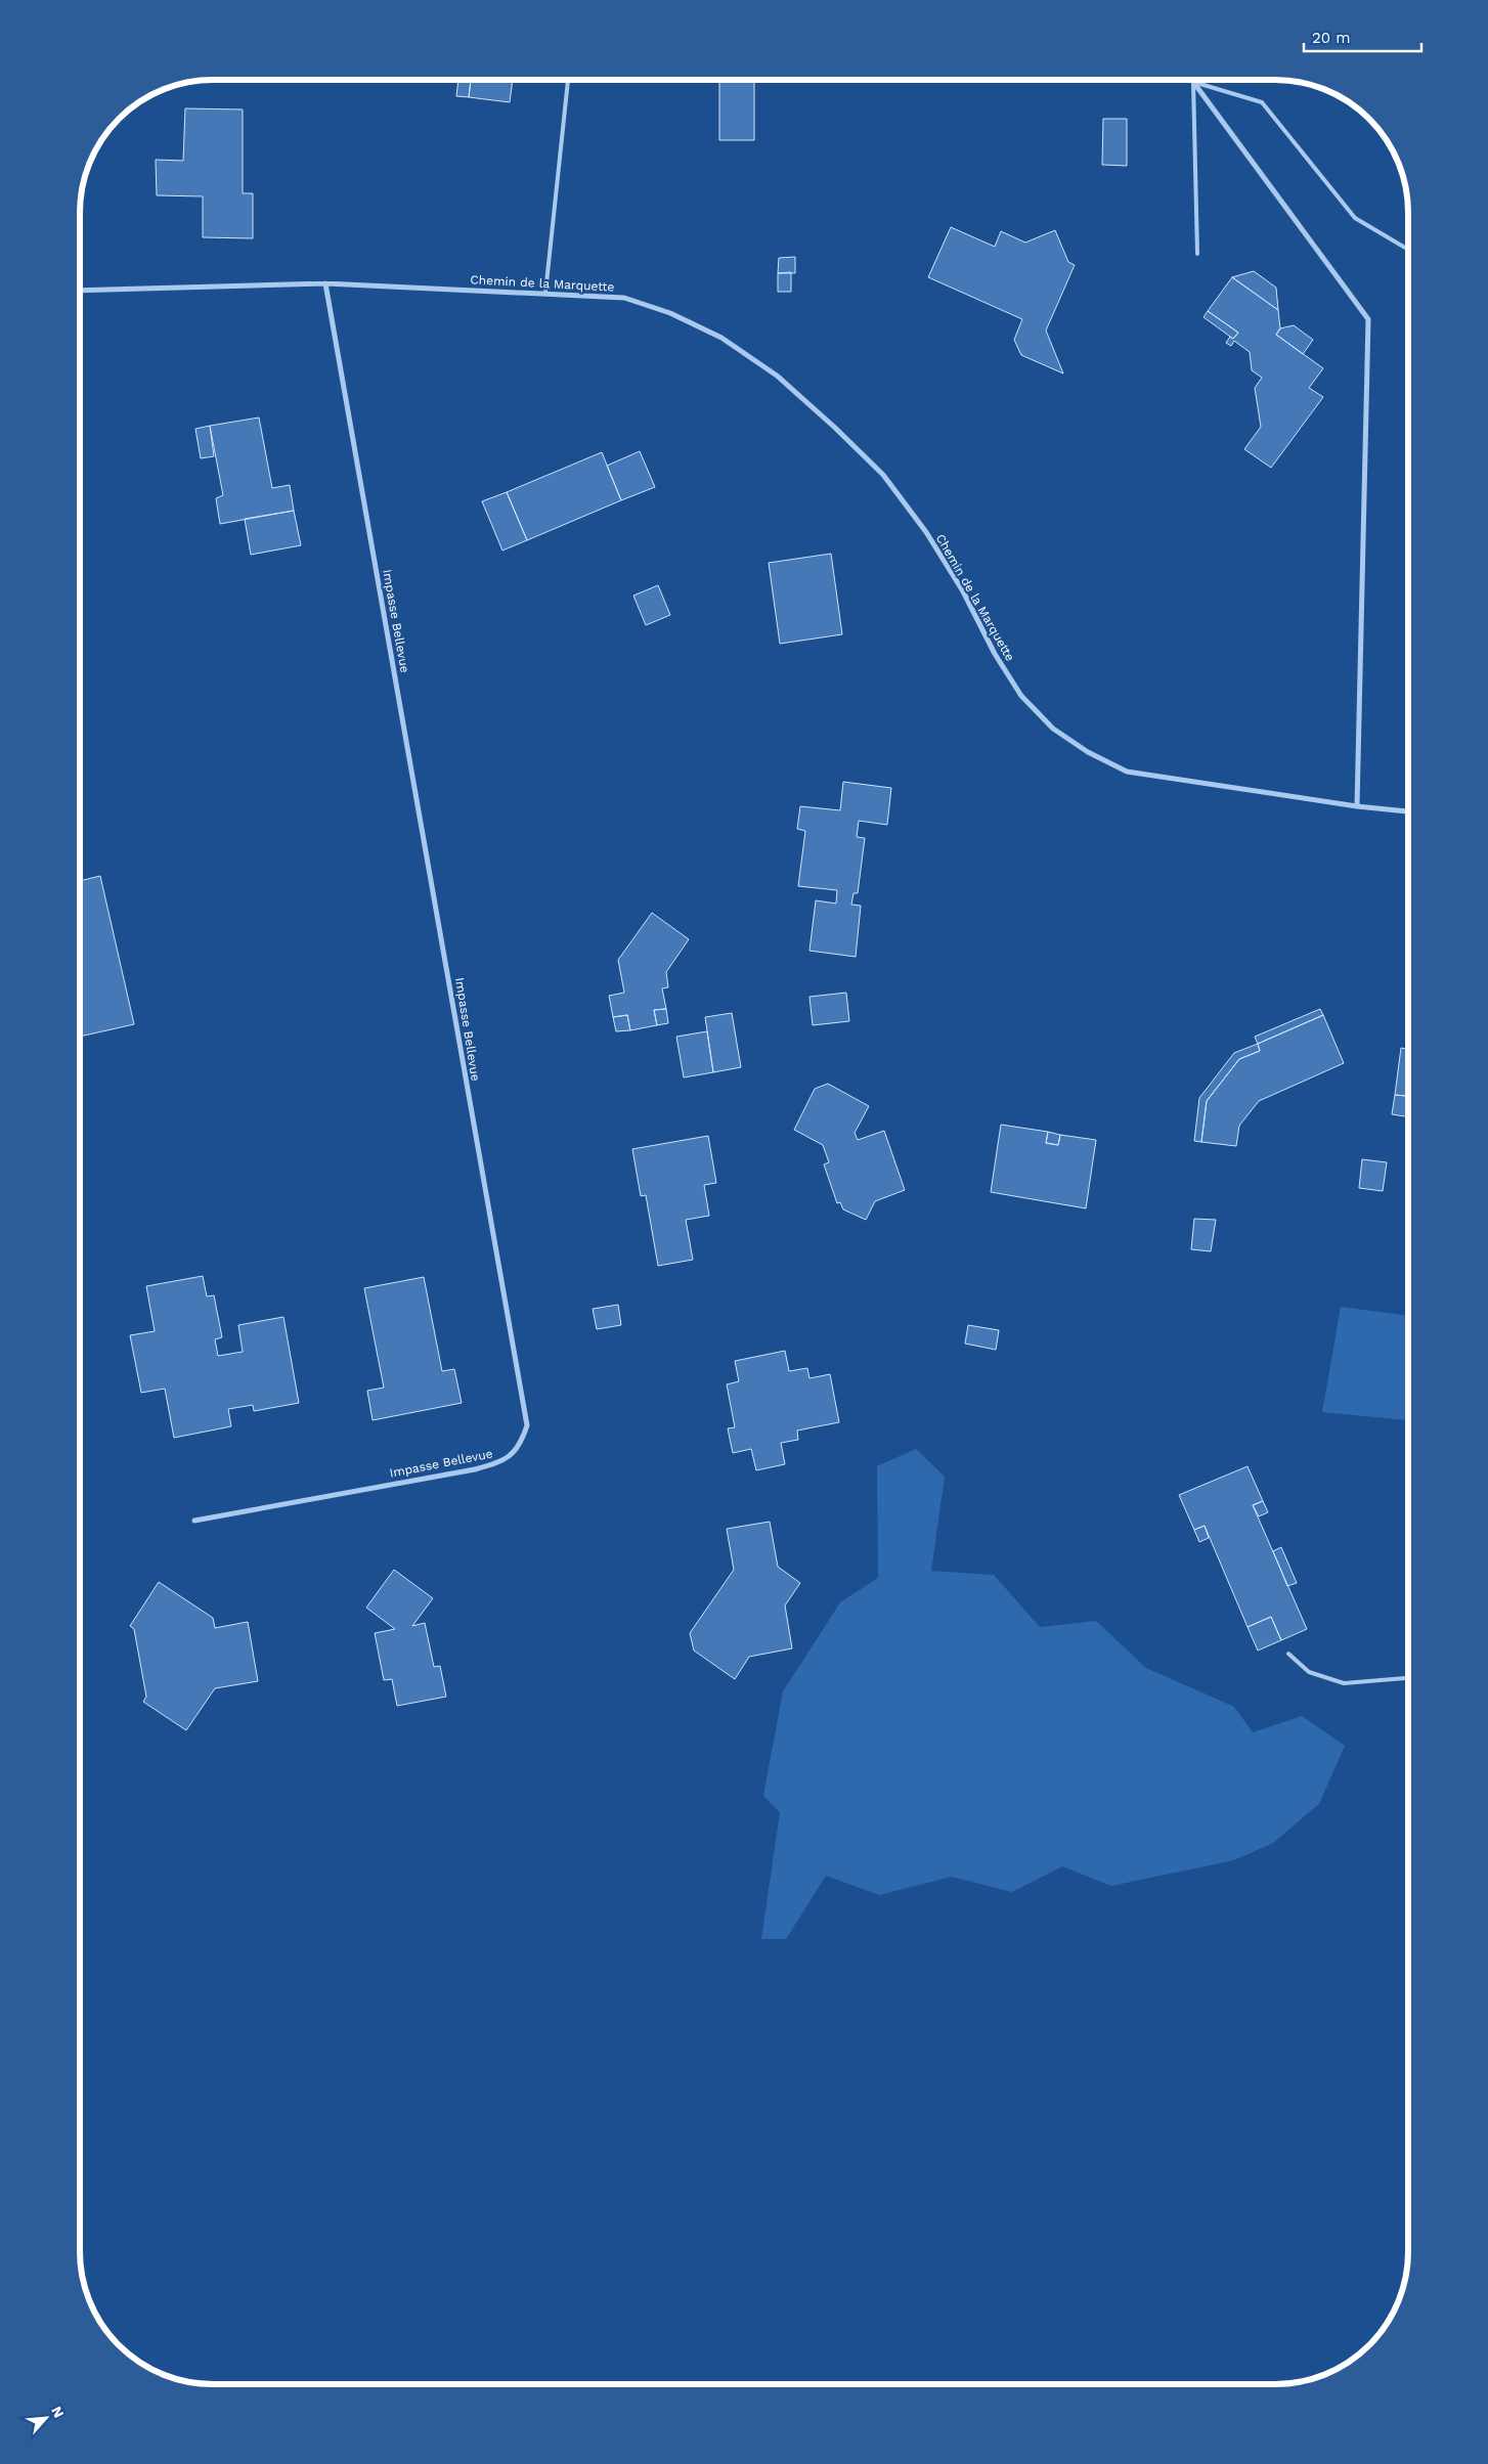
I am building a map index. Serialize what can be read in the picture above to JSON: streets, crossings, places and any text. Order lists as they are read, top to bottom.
{
  "streets": {
    "street": ["Chemin de la Marquette", "Impasse Bellevue"]
  },
  "crossings": [
    ["Chemin de la Marquette", "Impasse Bellevue"]
  ],
  "scale_bar": "20 m",
  "north": "top right"
}
